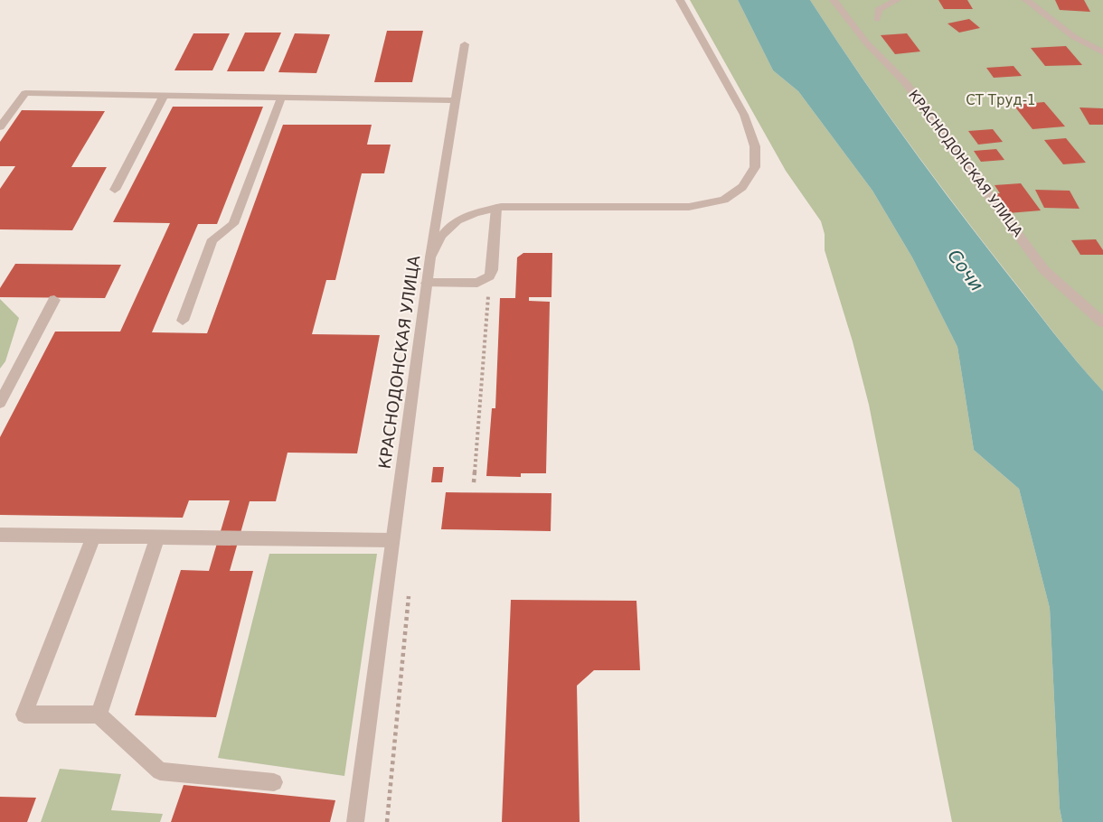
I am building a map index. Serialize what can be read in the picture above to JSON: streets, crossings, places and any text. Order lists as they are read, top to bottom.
{
  "streets": {
    "street": ["КРАСНОДОНСКАЯ УЛИЦА"]
  },
  "water": ["Сочи"],
  "parks": ["СТ Труд-1"]
}
